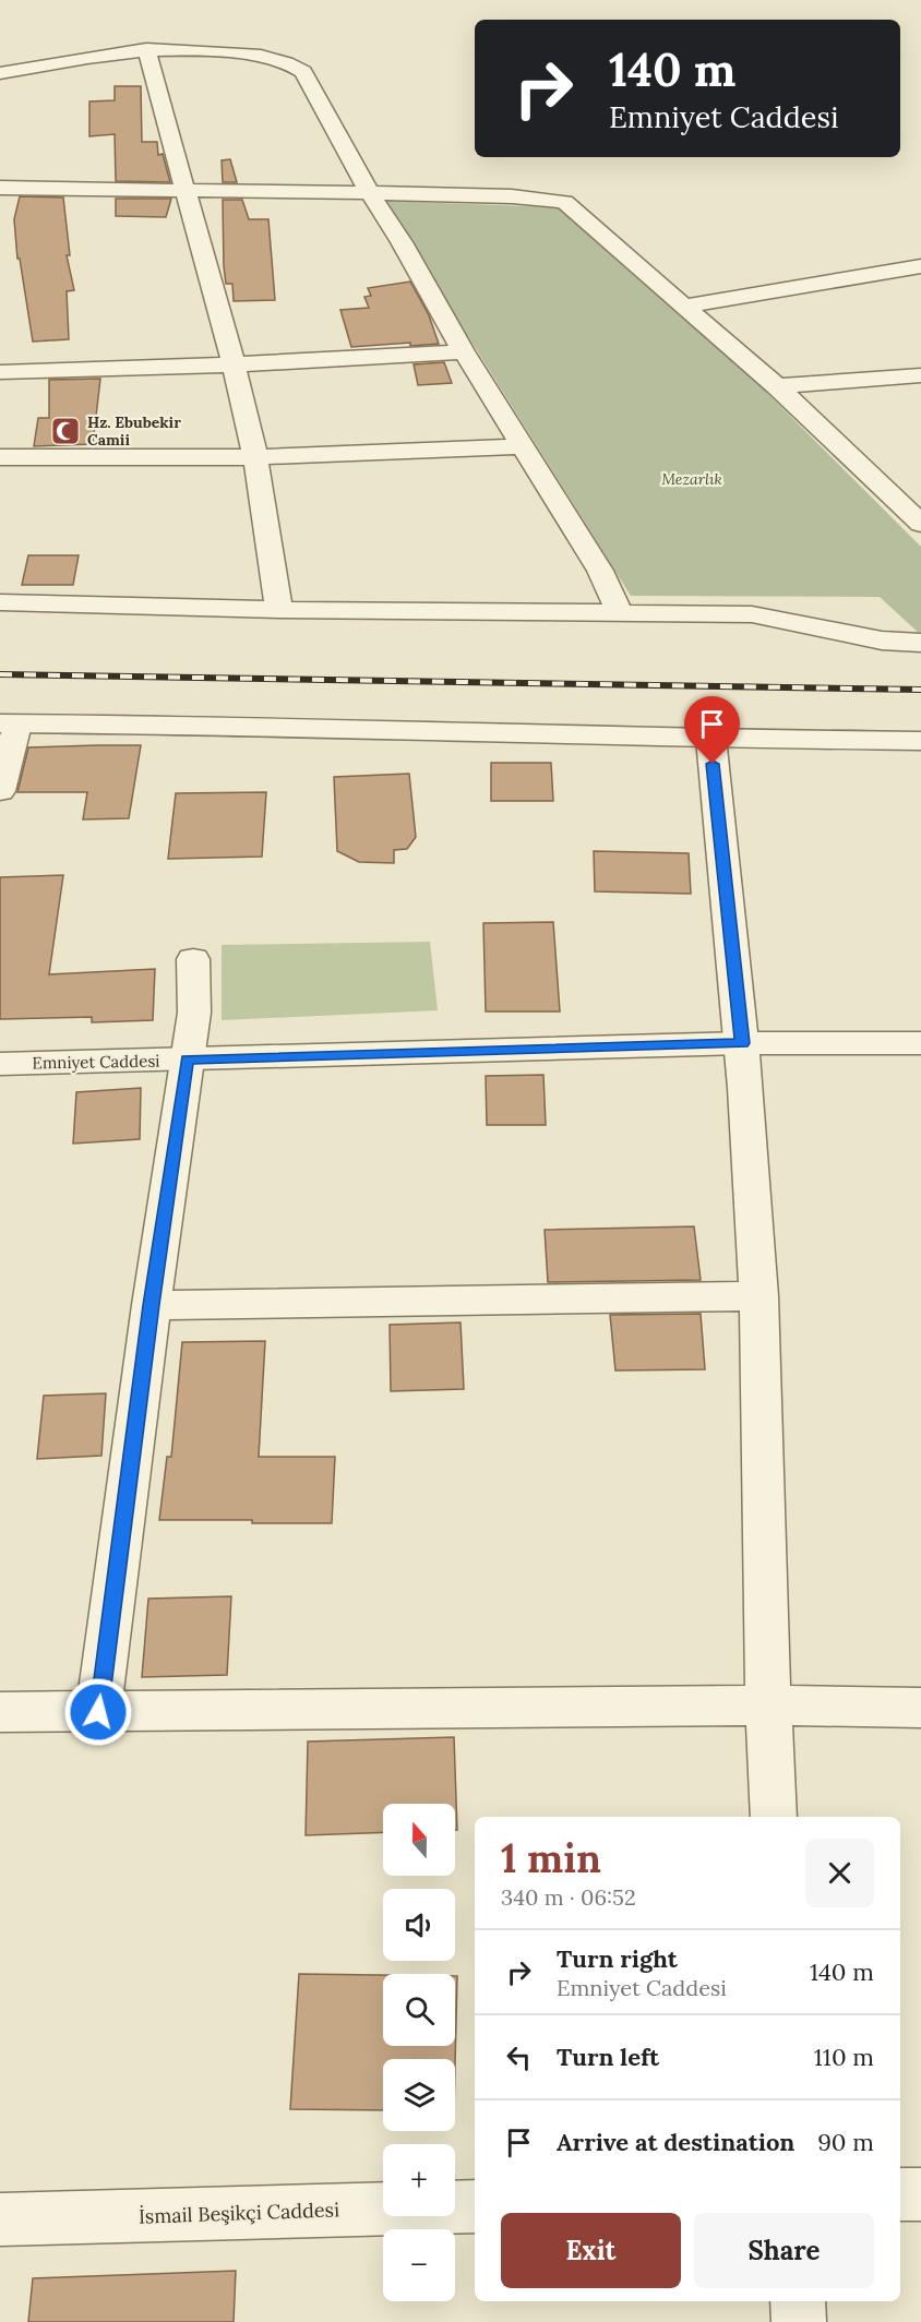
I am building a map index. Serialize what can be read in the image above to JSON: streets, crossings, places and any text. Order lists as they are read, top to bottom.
{
  "streets": {
    "street": ["Emniyet Caddesi", "İsmail Beşikçi Caddesi"]
  },
  "parks": ["Mezarlık"],
  "places": {
    "mosque": ["Hz. Ebubekir Camii"]
  },
  "north": "top",
  "page": {
    "turn": ["140 m", "Emniyet Caddesi"],
    "map_buttons": ["+", "−"],
    "heading": ["1 min", "340 m · 06:52"],
    "list": [
      {
        "name": "Turn right",
        "note": "Emniyet Caddesi",
        "value": "140 m"
      },
      {
        "name": "Turn left",
        "value": "110 m"
      },
      {
        "name": "Arrive at destination",
        "value": "90 m"
      }
    ],
    "buttons": ["Exit", "Share"]
  }
}
